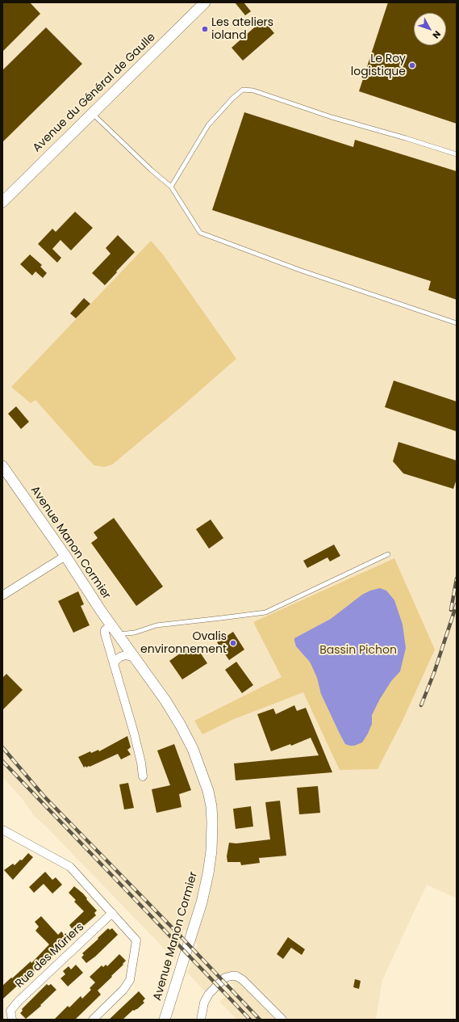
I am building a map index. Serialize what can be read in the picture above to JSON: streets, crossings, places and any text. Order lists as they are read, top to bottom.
{
  "streets": {
    "street": ["Avenue du Général de Gaulle", "Avenue Manon Cormier", "Rue des Mûriers"]
  },
  "parks": ["Bassin Pichon"],
  "places": ["Les ateliers ioland", "Le Roy logistique", "Ovalis environnement"],
  "north": "bottom right"
}
